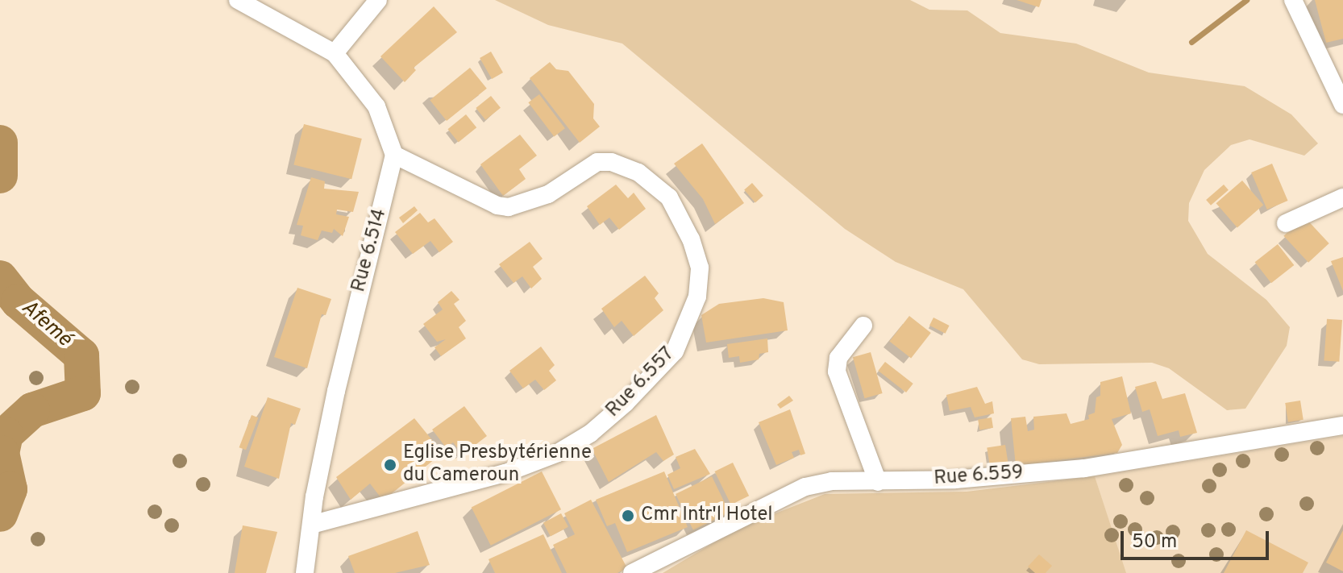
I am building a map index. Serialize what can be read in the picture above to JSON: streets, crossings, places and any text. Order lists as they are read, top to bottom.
{
  "streets": {
    "street": ["Rue 6.514", "Rue 6.557", "Rue 6.559"]
  },
  "crossings": [
    ["Rue 6.514", "Rue 6.557"]
  ],
  "water": ["Afemé"],
  "places": ["Eglise Presbytérienne du Cameroun", "Cmr Intr'l Hotel"],
  "scale_bar": "50 m"
}
